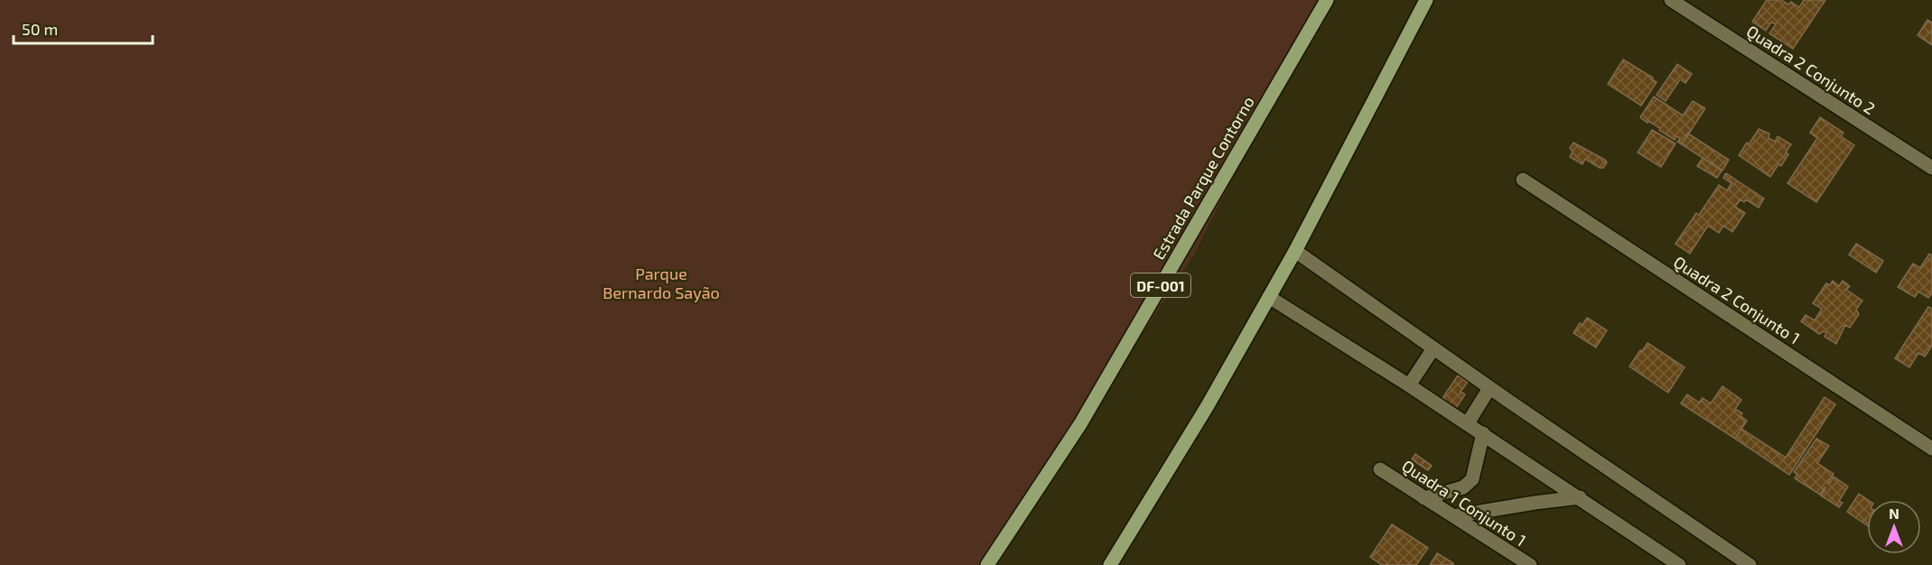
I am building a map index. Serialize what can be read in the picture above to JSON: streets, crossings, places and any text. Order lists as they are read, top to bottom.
{
  "streets": {
    "main road": ["Estrada Parque Contorno", "DF-001"],
    "street": ["Quadra 2 Conjunto 2", "Quadra 2 Conjunto 1", "Quadra 1 Conjunto 1"]
  },
  "parks": ["Parque Bernardo Sayão"],
  "scale_bar": "50 m",
  "north": "top"
}
